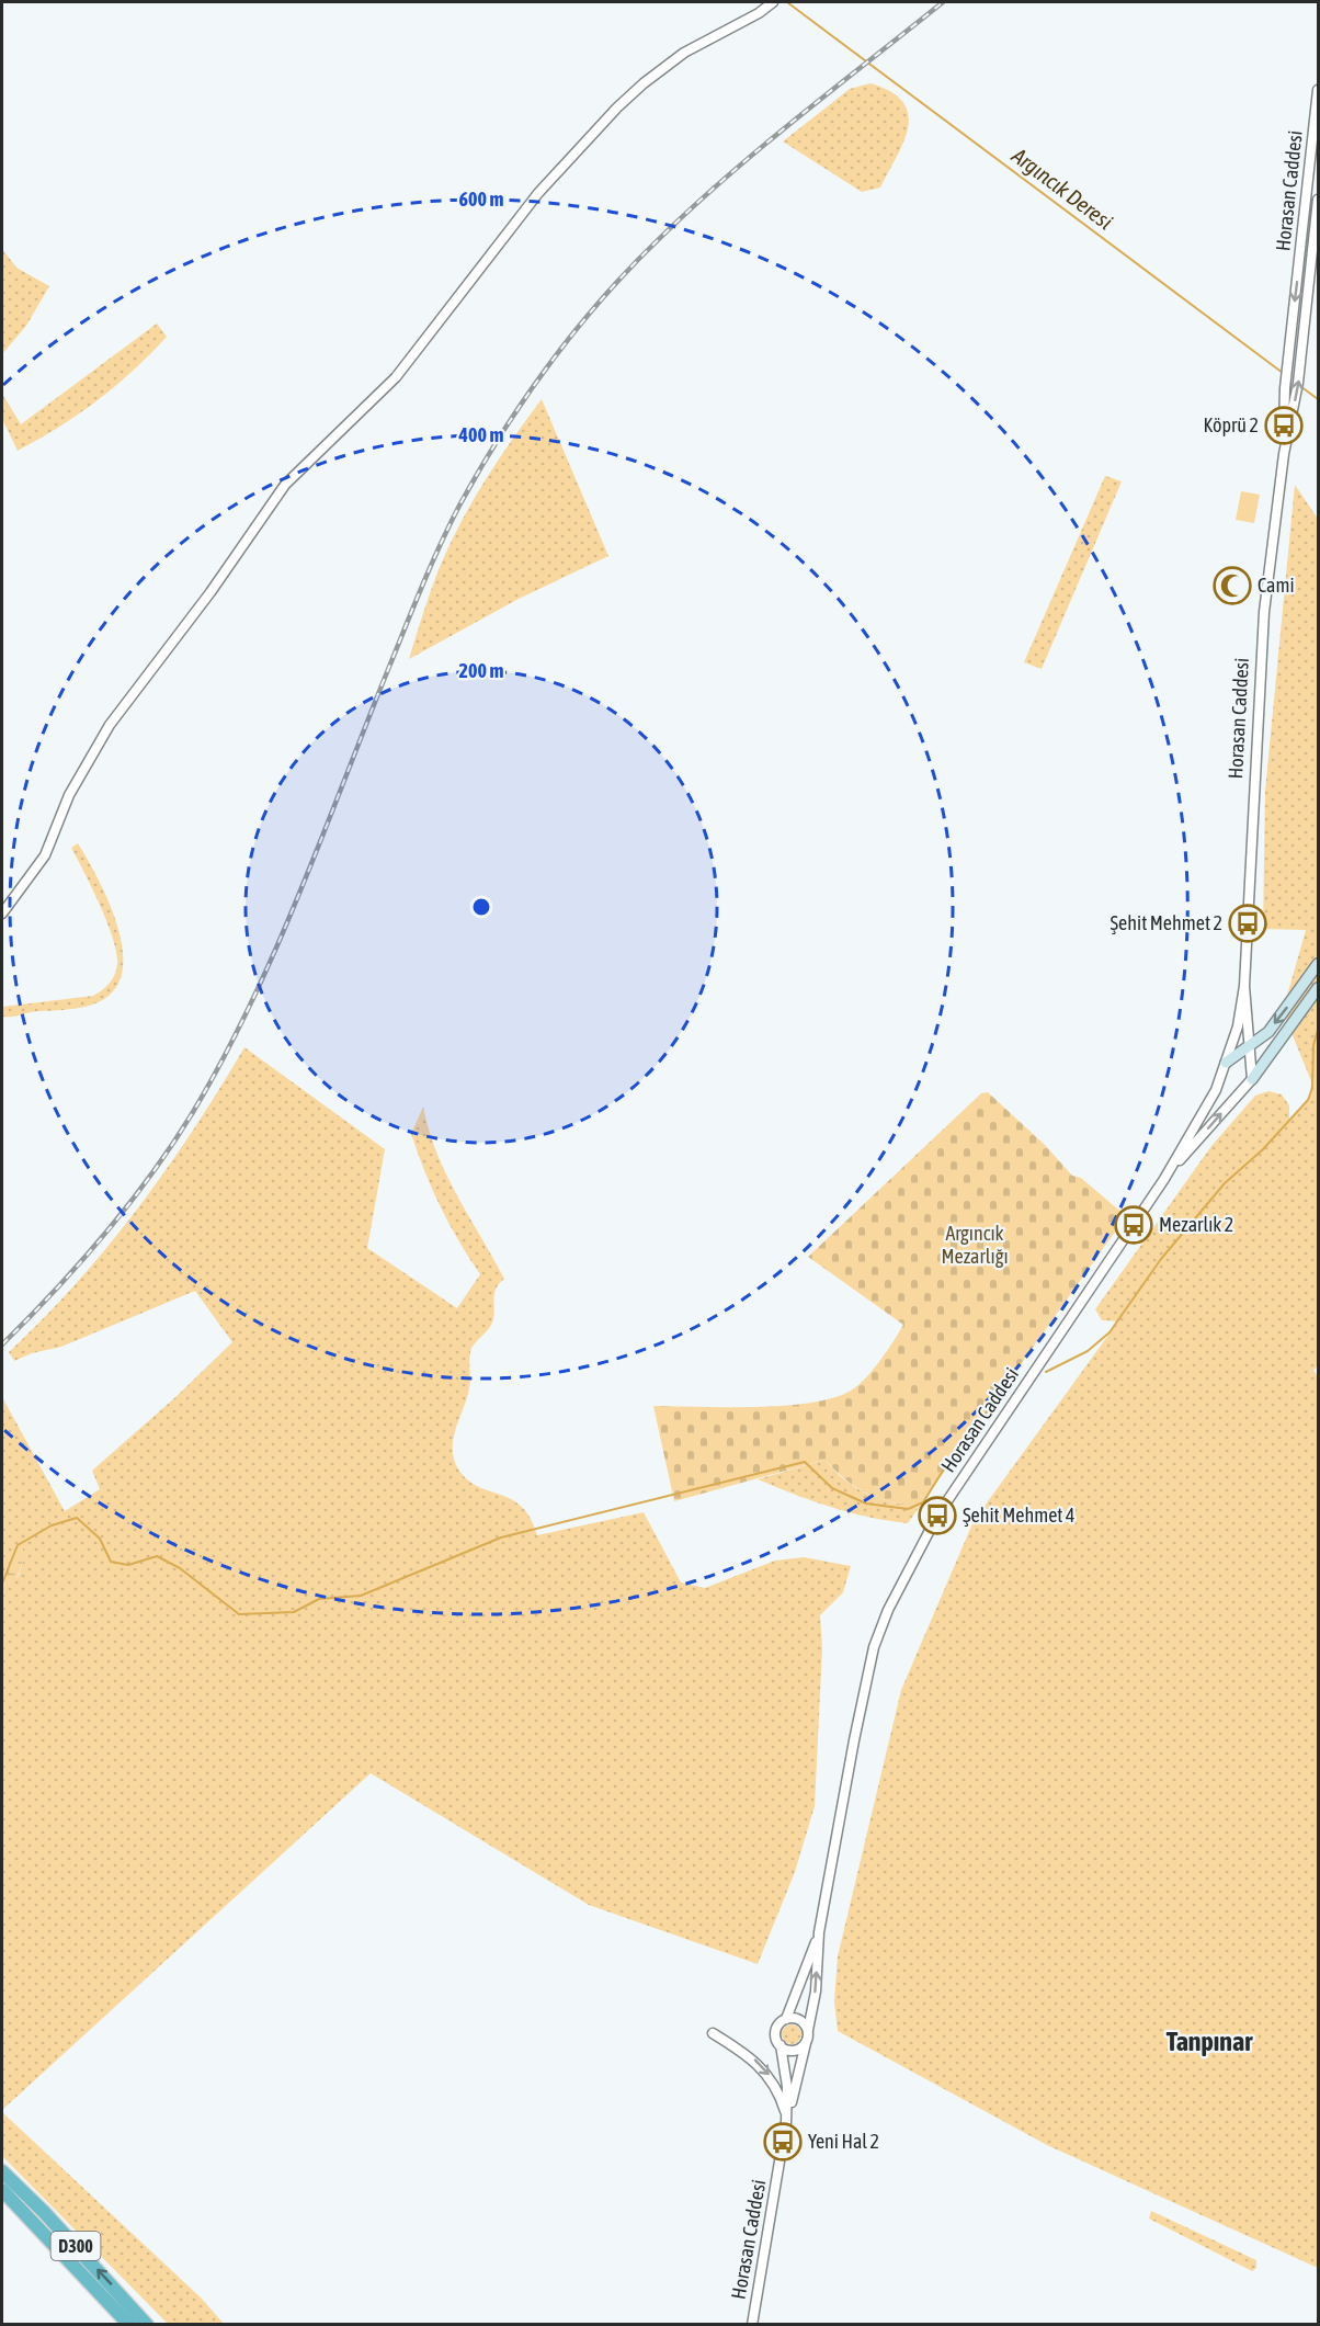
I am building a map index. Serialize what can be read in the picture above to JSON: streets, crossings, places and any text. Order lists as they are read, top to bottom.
{
  "streets": {
    "highway": ["D300"],
    "street": ["Horasan Caddesi"]
  },
  "districts": ["Tanpınar"],
  "water": ["Argıncık Deresi"],
  "parks": ["Argıncık Mezarlığı"],
  "places": {
    "bus stop": [
      "Köprü 2",
      "Şehit Mehmet 2",
      "Mezarlık 2",
      "Şehit Mehmet 4",
      "Yeni Hal 2"
    ],
    "mosque": ["Cami"]
  },
  "rings": ["600 m", "400 m", "200 m"]
}
